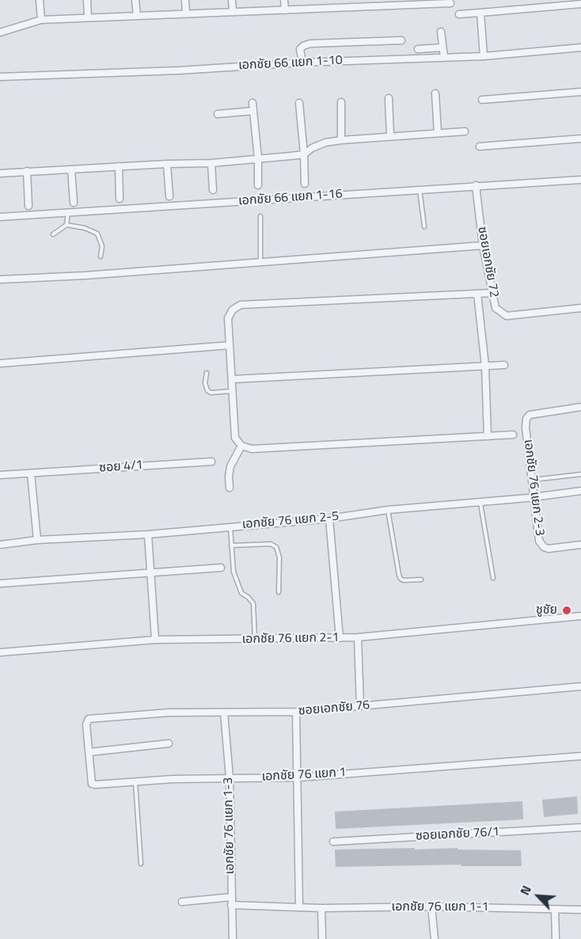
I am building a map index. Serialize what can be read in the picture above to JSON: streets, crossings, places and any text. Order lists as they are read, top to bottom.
{
  "streets": {
    "street": [
      "เอกชัย 66 แยก 1-10",
      "เอกชัย 66 แยก 1-16",
      "ซอยเอกชัย 72",
      "ซอย 4/1",
      "เอกชัย 76 แยก 2-3",
      "เอกชัย 76 แยก 2-5",
      "เอกชัย 76 แยก 2-1",
      "ซอยเอกชัย 76",
      "เอกชัย 76 แยก 1",
      "เอกชัย 76 แยก 1-3",
      "ซอยเอกชัย 76/1",
      "เอกชัย 76 แยก 1-1"
    ]
  },
  "crossings": [
    ["เอกชัย 66 แยก 1-16", "ซอยเอกชัย 72"],
    ["เอกชัย 76 แยก 2-3", "เอกชัย 76 แยก 2-5"],
    ["ซอยเอกชัย 76", "เอกชัย 76 แยก 1"],
    ["ซอยเอกชัย 76", "เอกชัย 76 แยก 1-3"],
    ["เอกชัย 76 แยก 1", "เอกชัย 76 แยก 1-3"],
    ["เอกชัย 76 แยก 1-3", "เอกชัย 76 แยก 1-1"]
  ],
  "places": ["ชูชัย"],
  "north": "top left"
}
